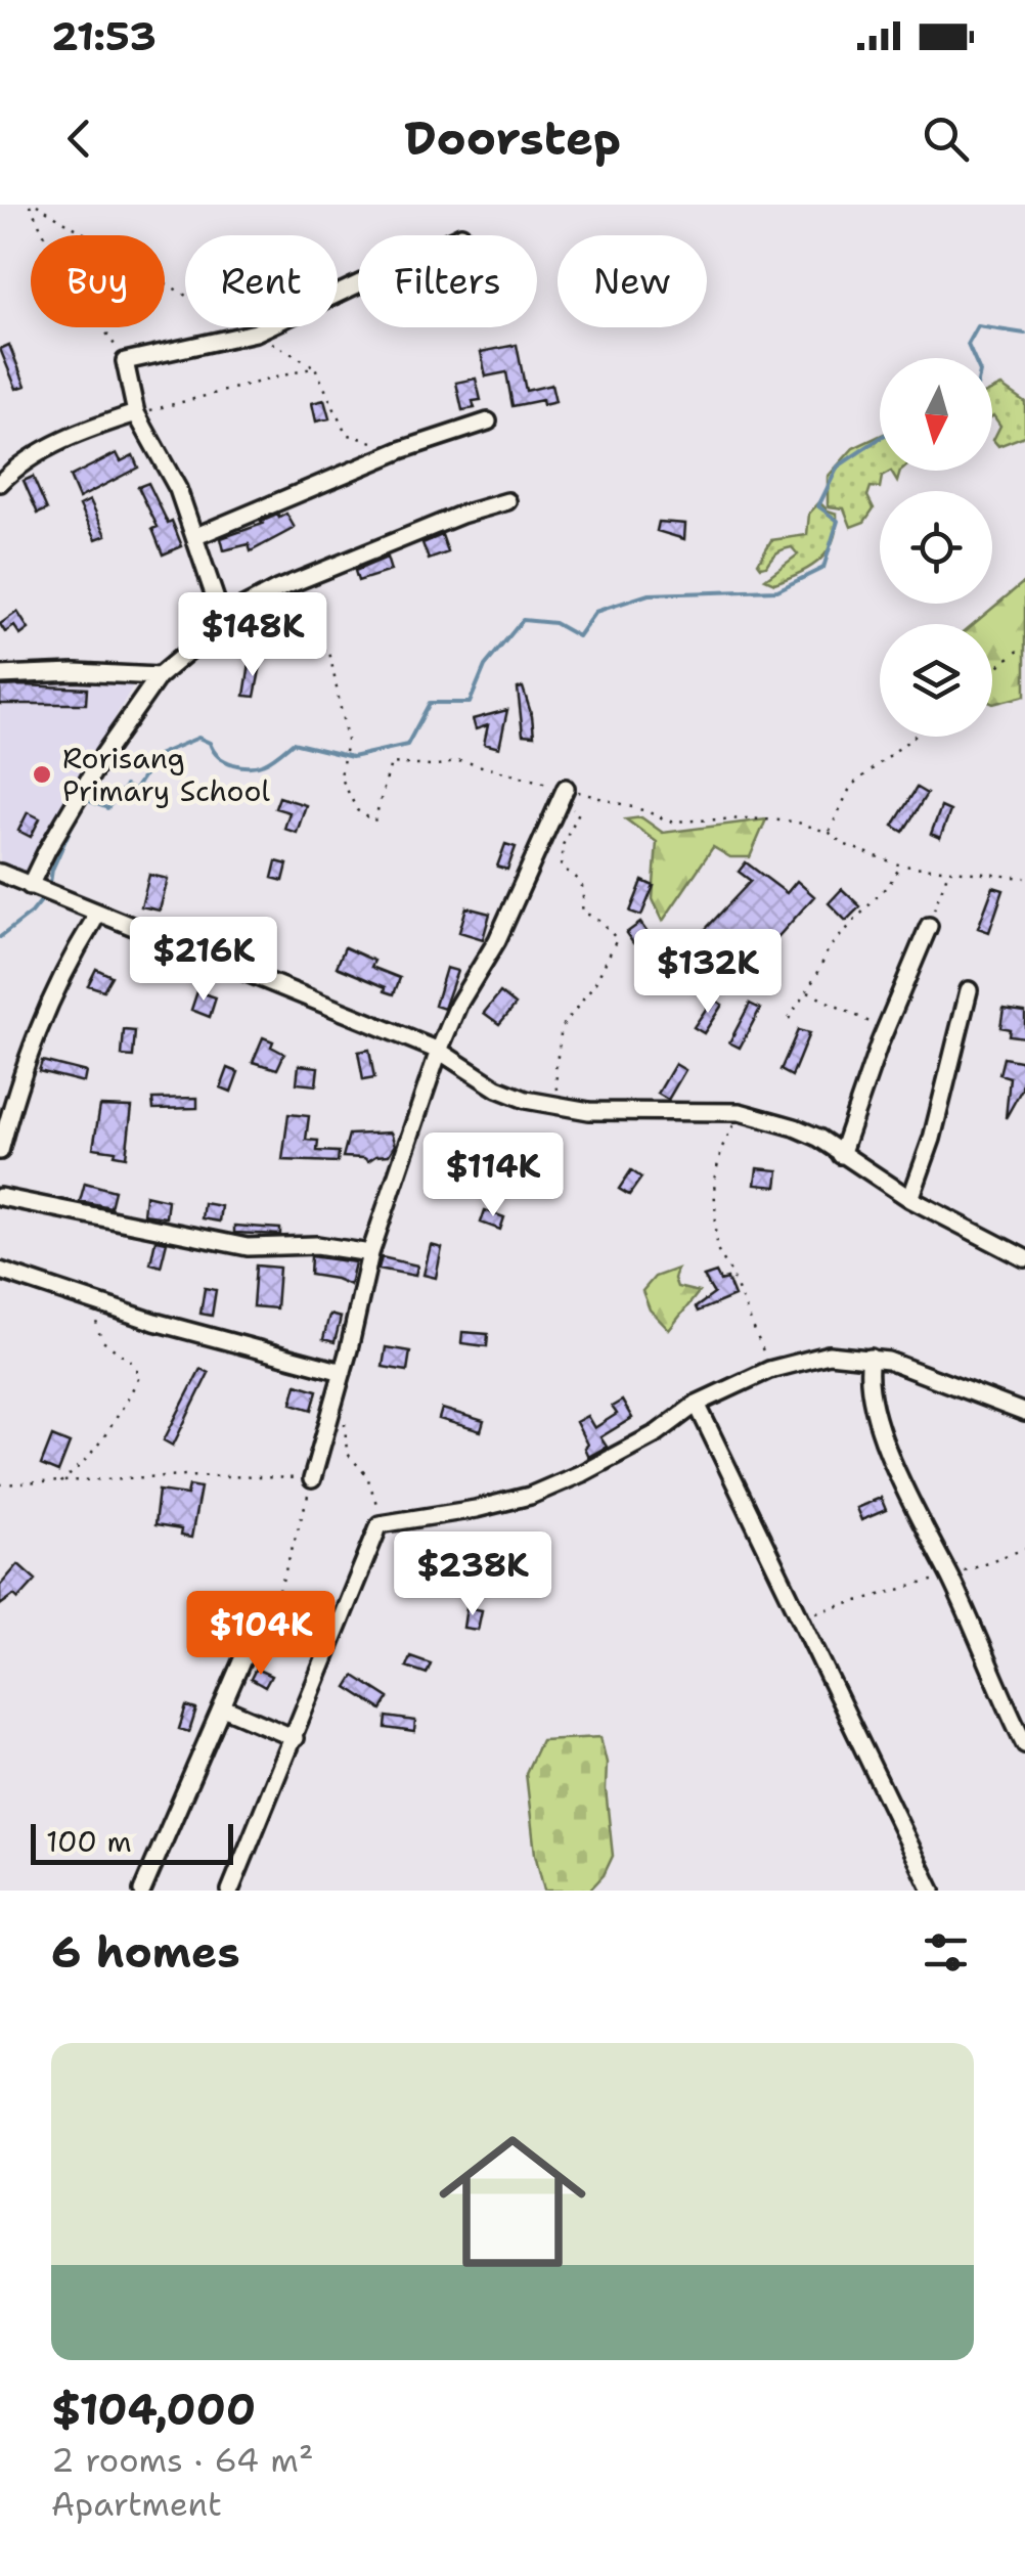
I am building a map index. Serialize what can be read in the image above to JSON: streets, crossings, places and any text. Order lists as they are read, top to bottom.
{
  "places": ["Rorisang Primary School"],
  "scale_bar": "100 m",
  "north": "bottom",
  "page": {
    "status": "21:53",
    "header": "Doorstep",
    "chip": [
      "Buy",
      "Rent",
      "Filters",
      "New"
    ],
    "price": [
      "$148K",
      "$216K",
      "$132K",
      "$114K",
      "$238K",
      "$104K"
    ],
    "scale": "100 m",
    "heading": "6 homes",
    "list": [
      {
        "name": "$104,000",
        "note": "2 rooms · 64 m² · Apartment"
      }
    ]
  }
}
